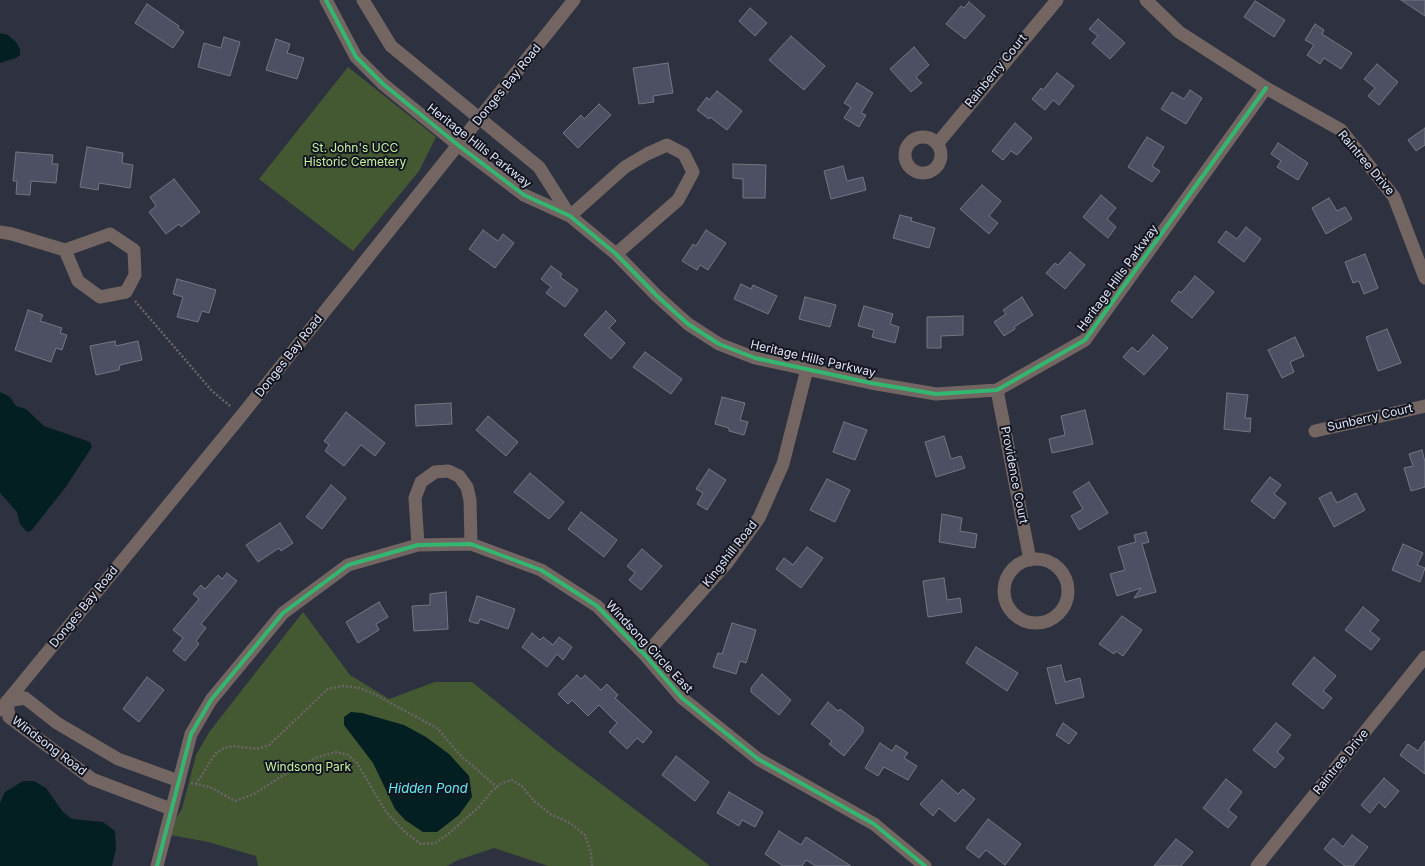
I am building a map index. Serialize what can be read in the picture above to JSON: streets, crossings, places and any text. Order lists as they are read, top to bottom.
{
  "streets": {
    "street": [
      "Rainberry Court",
      "Donges Bay Road",
      "Heritage Hills Parkway",
      "Raintree Drive",
      "Sunberry Court",
      "Providence Court",
      "Kingshill Road",
      "Windsong Circle East",
      "Windsong Road"
    ]
  },
  "crossings": [
    ["Donges Bay Road", "Heritage Hills Parkway"],
    ["Donges Bay Road", "Windsong Road"],
    ["Heritage Hills Parkway", "Raintree Drive"],
    ["Heritage Hills Parkway", "Providence Court"],
    ["Heritage Hills Parkway", "Kingshill Road"],
    ["Kingshill Road", "Windsong Circle East"],
    ["Windsong Circle East", "Windsong Road"]
  ],
  "water": ["Hidden Pond"],
  "parks": ["St. John's UCC Historic Cemetery", "Windsong Park"]
}
